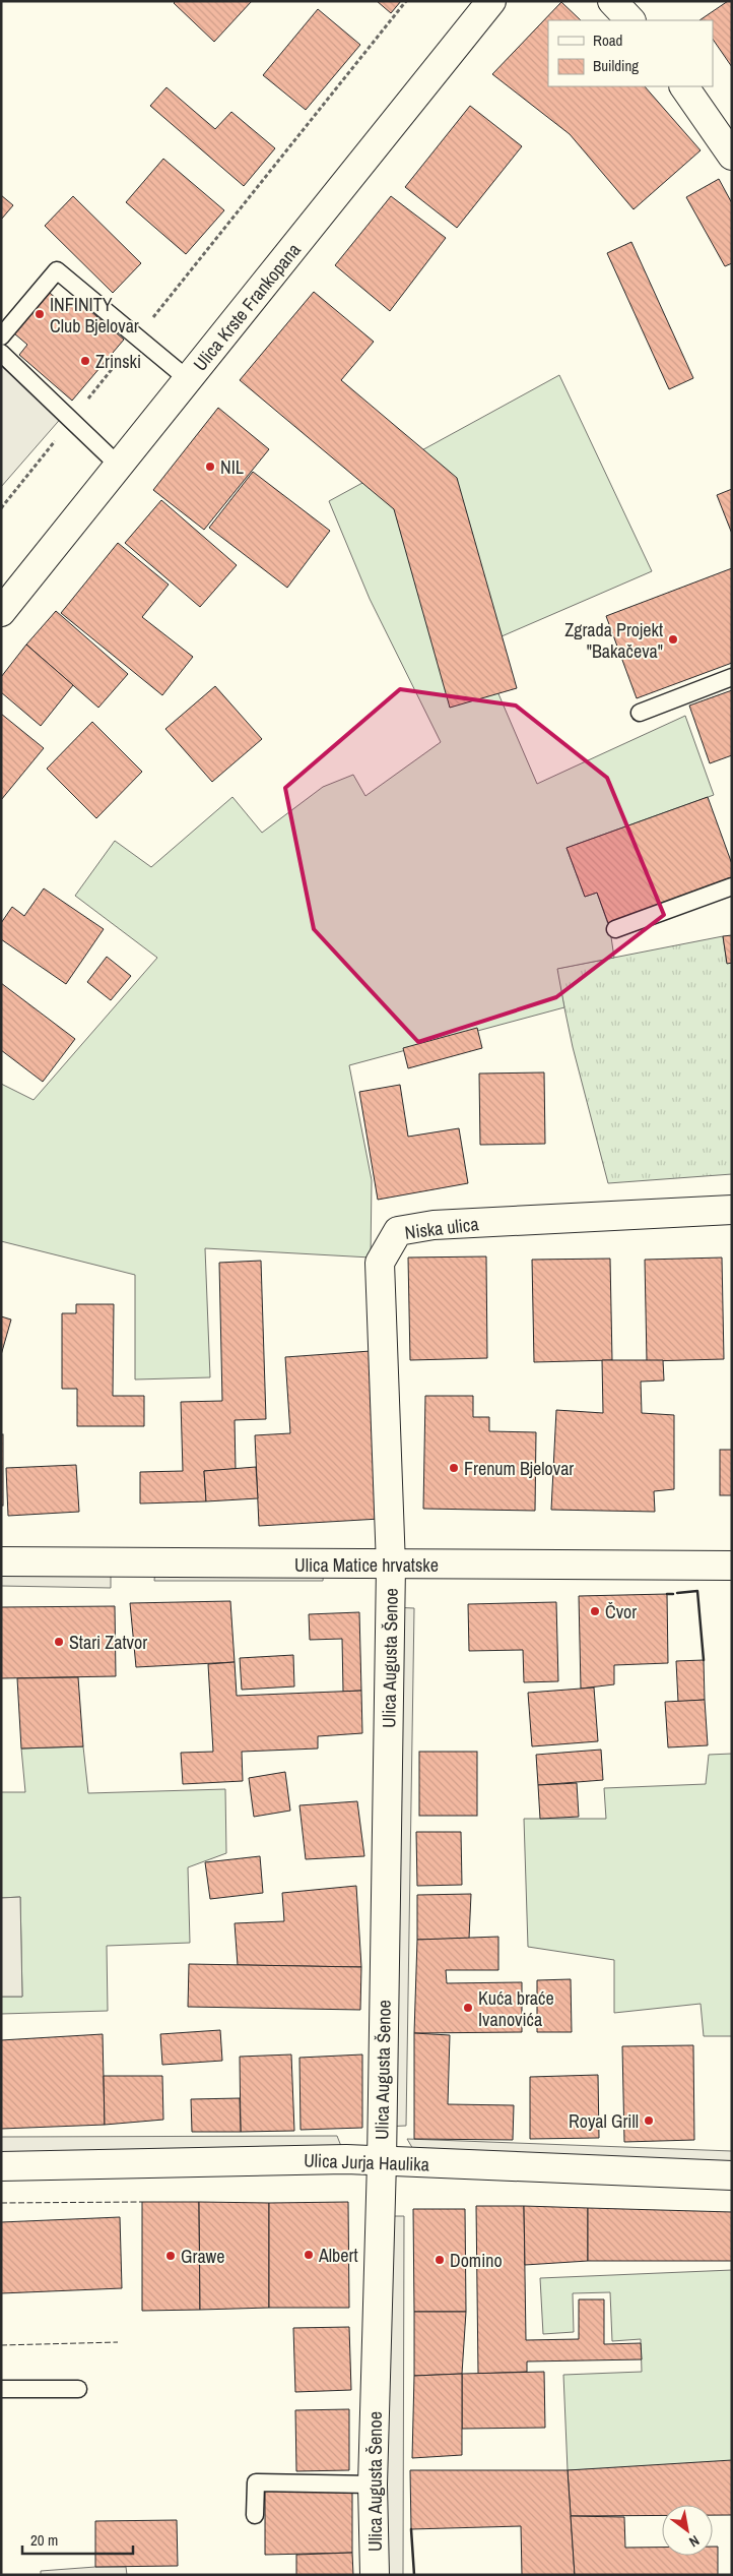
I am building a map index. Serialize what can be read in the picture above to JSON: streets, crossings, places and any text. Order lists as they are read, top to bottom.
{
  "streets": {
    "street": [
      "Ulica Krste Frankopana",
      "Niska ulica",
      "Ulica Matice hrvatske",
      "Ulica Augusta Šenoe",
      "Ulica Jurja Haulika"
    ]
  },
  "crossings": [
    ["Niska ulica", "Ulica Matice hrvatske"],
    ["Niska ulica", "Ulica Augusta Šenoe"],
    ["Ulica Matice hrvatske", "Ulica Augusta Šenoe"],
    ["Ulica Augusta Šenoe", "Ulica Jurja Haulika"]
  ],
  "places": [
    "INFINITY Club Bjelovar",
    "Zrinski",
    "NIL",
    "Zgrada Projekt \"Bakačeva\"",
    "Frenum Bjelovar",
    "Čvor",
    "Stari Zatvor",
    "Kuća braće Ivanovića",
    "Royal Grill",
    "Albert",
    "Grawe",
    "Domino"
  ],
  "legend": ["Road", "Building"],
  "scale_bar": "20 m",
  "north": "bottom right"
}
